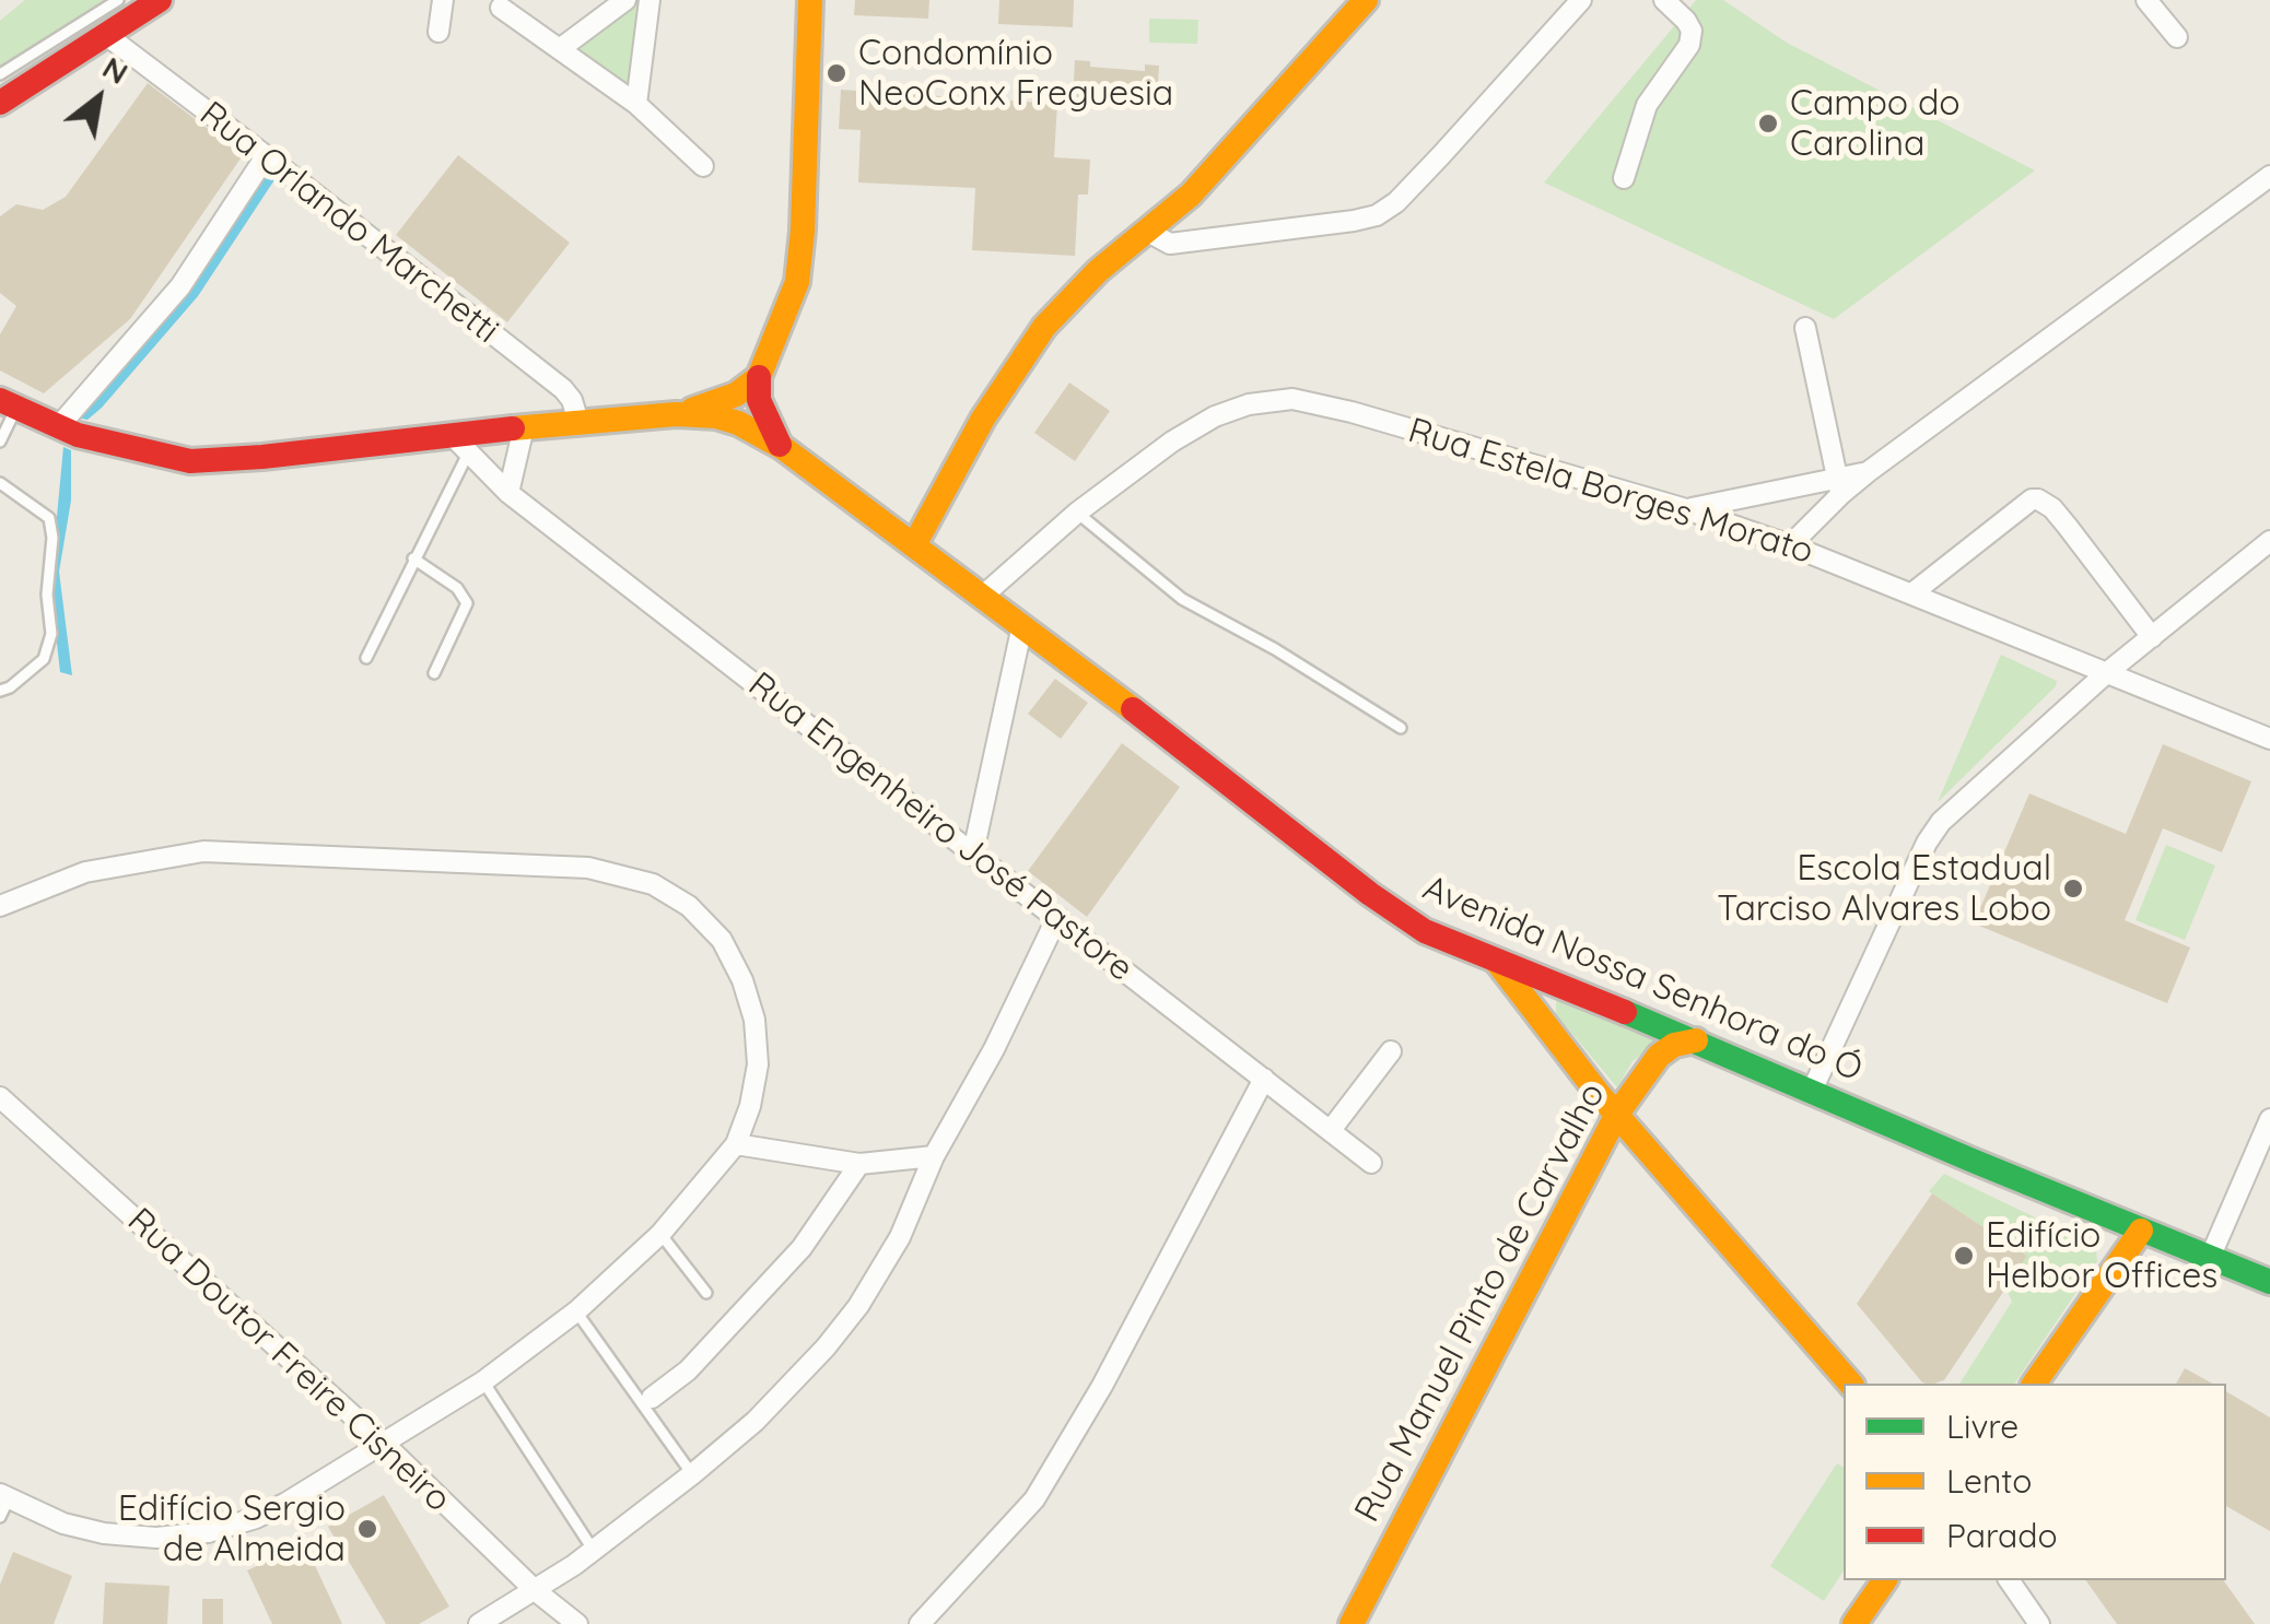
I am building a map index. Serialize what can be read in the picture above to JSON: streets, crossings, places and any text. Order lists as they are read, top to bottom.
{
  "streets": {
    "main road": ["Avenida Nossa Senhora do Ó", "Rua Manuel Pinto de Carvalho"],
    "street": [
      "Rua Orlando Marchetti",
      "Rua Estela Borges Morato",
      "Rua Engenheiro José Pastore",
      "Rua Doutor Freire Cisneiro"
    ]
  },
  "crossings": [
    ["Rua Orlando Marchetti", "Avenida Nossa Senhora do Ó"],
    ["Rua Estela Borges Morato", "Avenida Nossa Senhora do Ó"],
    ["Rua Engenheiro José Pastore", "Avenida Nossa Senhora do Ó"],
    ["Avenida Nossa Senhora do Ó", "Rua Manuel Pinto de Carvalho"]
  ],
  "places": [
    "Condomínio NeoConx Freguesia",
    "Campo do Carolina",
    "Escola Estadual Tarciso Alvares Lobo",
    "Edifício Helbor Offices",
    "Edifício Sergio de Almeida"
  ],
  "legend": ["Livre", "Lento", "Parado"],
  "north": "top right"
}
